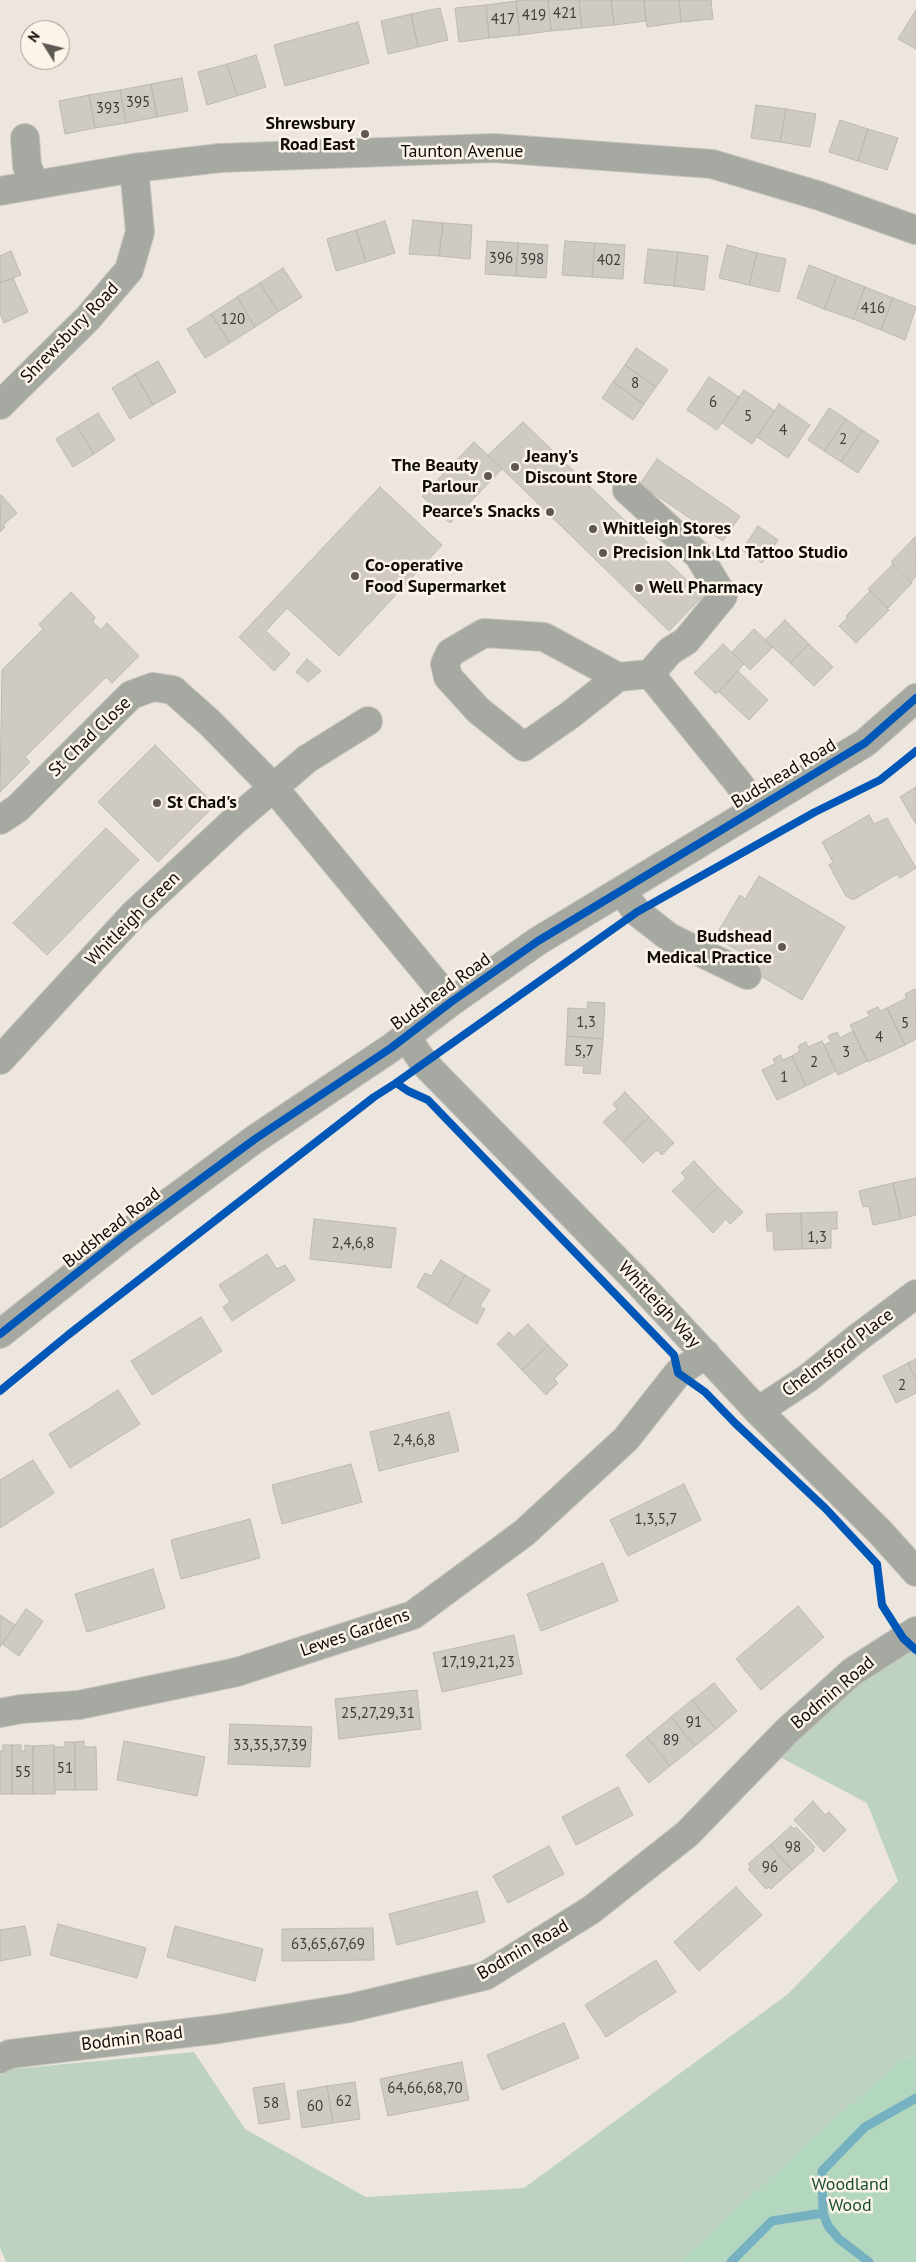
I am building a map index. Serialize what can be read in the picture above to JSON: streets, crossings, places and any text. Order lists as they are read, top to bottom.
{
  "streets": {
    "street": [
      "Taunton Avenue",
      "Shrewsbury Road",
      "St Chad Close",
      "Budshead Road",
      "Whitleigh Green",
      "Whitleigh Way",
      "Chelmsford Place",
      "Lewes Gardens",
      "Bodmin Road"
    ]
  },
  "crossings": [
    ["Taunton Avenue", "Shrewsbury Road"],
    ["St Chad Close", "Whitleigh Green"],
    ["Budshead Road", "Whitleigh Way"],
    ["Whitleigh Way", "Chelmsford Place"],
    ["Whitleigh Way", "Lewes Gardens"]
  ],
  "parks": ["Woodland Wood"],
  "places": [
    "Shrewsbury Road East",
    "Jeany's Discount Store",
    "The Beauty Parlour",
    "Pearce's Snacks",
    "Whitleigh Stores",
    "Precision Ink Ltd Tattoo Studio",
    "Co-operative Food Supermarket",
    "Well Pharmacy",
    "St Chad's",
    "Budshead Medical Practice"
  ],
  "house_numbers": [
    "421",
    "419",
    "417",
    "395",
    "393",
    "396",
    "398",
    "402",
    "416",
    "120",
    "8",
    "6",
    "5",
    "4",
    "2",
    "1,3",
    "5",
    "4",
    "5,7",
    "3",
    "2",
    "1",
    "1,3",
    "2,4,6,8",
    "2",
    "2,4,6,8",
    "1,3,5,7",
    "17,19,21,23",
    "25,27,29,31",
    "91",
    "89",
    "33,35,37,39",
    "51",
    "55",
    "98",
    "96",
    "63,65,67,69",
    "64,66,68,70",
    "62",
    "58",
    "60"
  ],
  "north": "top left"
}
